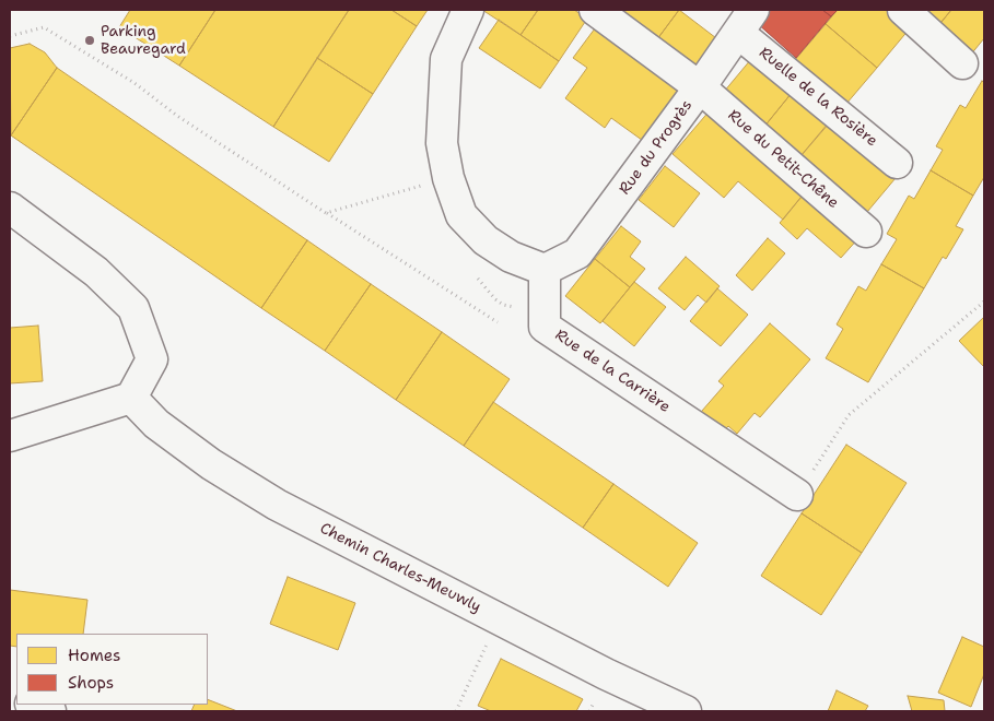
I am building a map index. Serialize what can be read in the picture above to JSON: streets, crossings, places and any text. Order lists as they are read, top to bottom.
{
  "streets": {
    "street": [
      "Ruelle de la Rosière",
      "Rue du Progrès",
      "Rue du Petit-Chêne",
      "Rue de la Carrière",
      "Chemin Charles-Meuwly"
    ]
  },
  "crossings": [
    ["Ruelle de la Rosière", "Rue du Progrès"],
    ["Rue du Progrès", "Rue du Petit-Chêne"],
    ["Rue du Progrès", "Rue de la Carrière"]
  ],
  "places": ["Parking Beauregard"],
  "legend": ["Homes", "Shops"]
}
